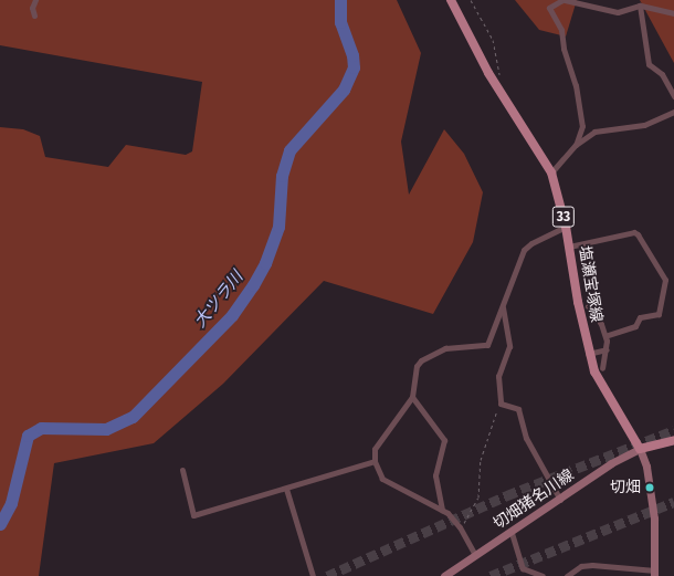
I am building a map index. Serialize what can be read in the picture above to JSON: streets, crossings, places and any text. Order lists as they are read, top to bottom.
{
  "streets": {
    "main road": ["33", "塩瀬宝塚線", "切畑猪名川線"]
  },
  "crossings": [
    ["塩瀬宝塚線", "切畑猪名川線"]
  ],
  "water": ["大ツラ川"],
  "places": ["切畑"]
}
